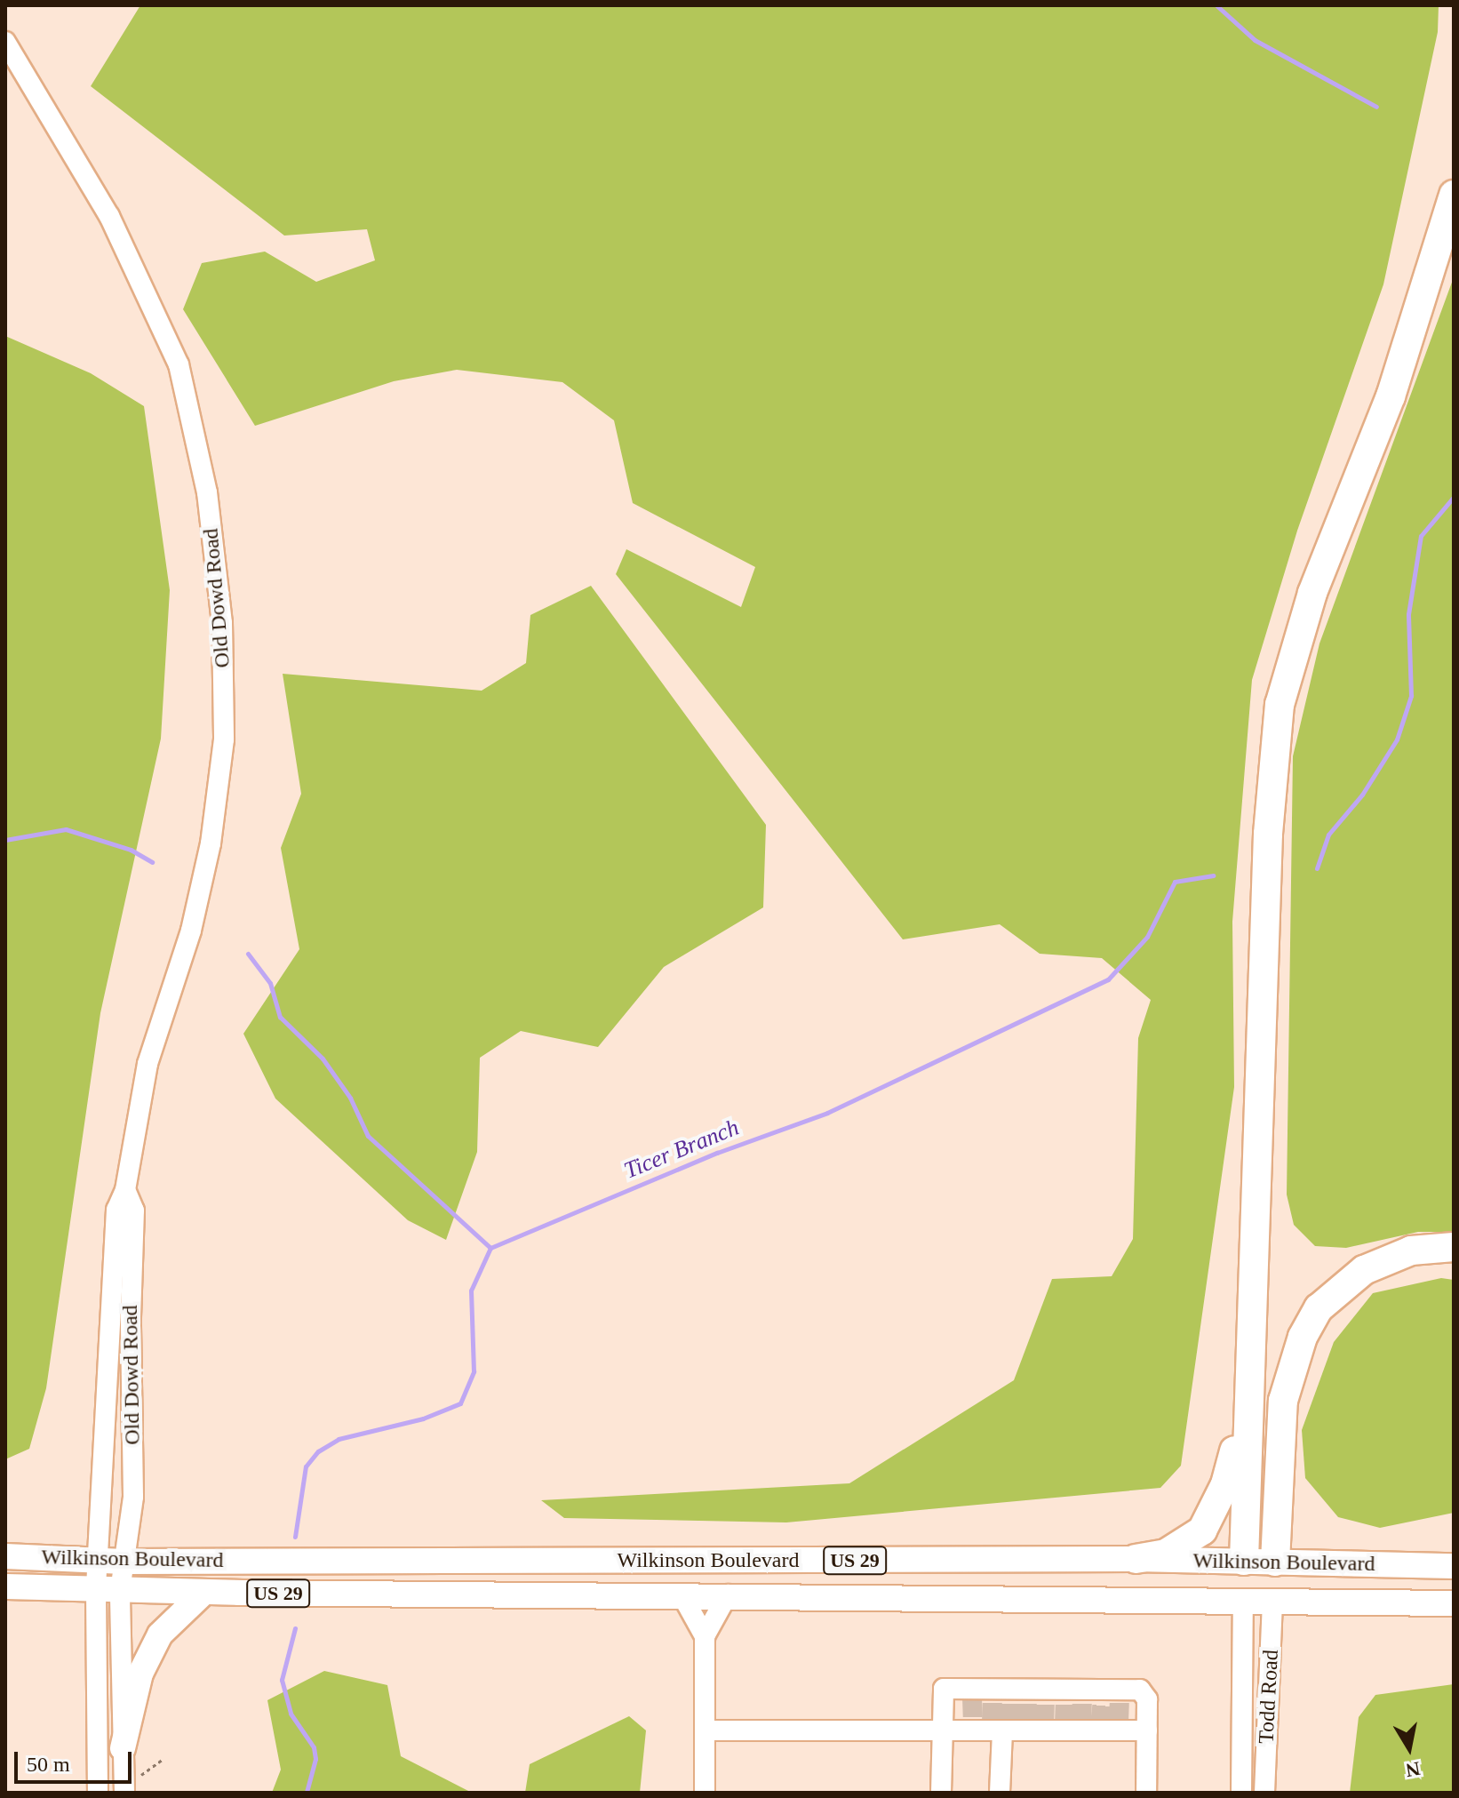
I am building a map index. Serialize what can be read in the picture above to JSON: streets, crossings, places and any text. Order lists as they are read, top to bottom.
{
  "streets": {
    "main road": ["Wilkinson Boulevard", "US 29"],
    "street": ["Old Dowd Road", "Todd Road"]
  },
  "crossings": [
    ["Old Dowd Road", "Wilkinson Boulevard"],
    ["Wilkinson Boulevard", "Todd Road"]
  ],
  "water": ["Ticer Branch"],
  "scale_bar": "50 m",
  "north": "bottom"
}
